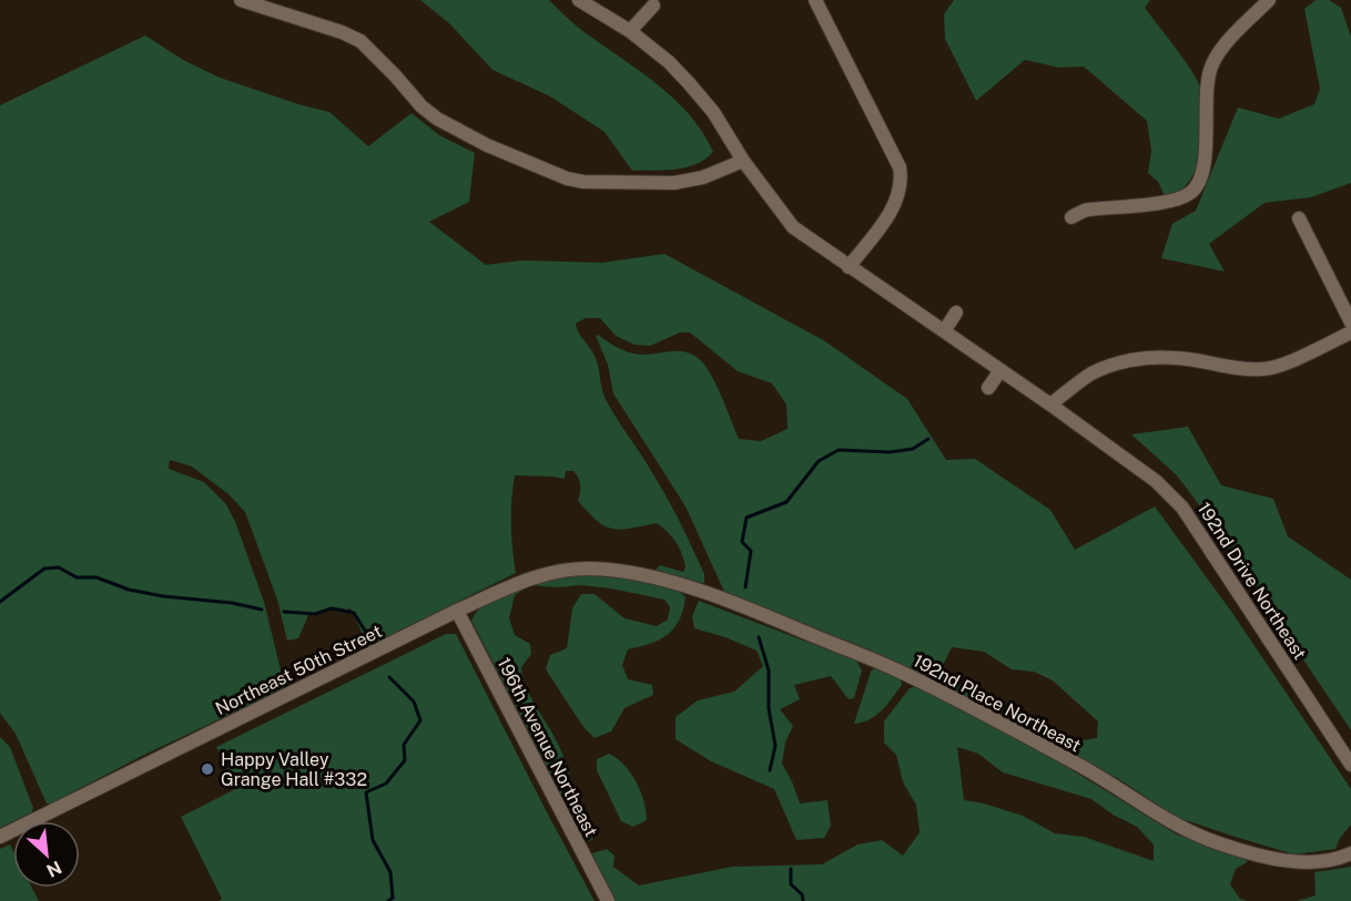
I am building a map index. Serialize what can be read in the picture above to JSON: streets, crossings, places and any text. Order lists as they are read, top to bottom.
{
  "streets": {
    "street": [
      "192nd Drive Northeast",
      "Northeast 50th Street",
      "192nd Place Northeast",
      "196th Avenue Northeast"
    ]
  },
  "crossings": [
    ["Northeast 50th Street", "192nd Place Northeast"],
    ["Northeast 50th Street", "196th Avenue Northeast"]
  ],
  "places": ["Happy Valley Grange Hall #332"],
  "north": "bottom right"
}
